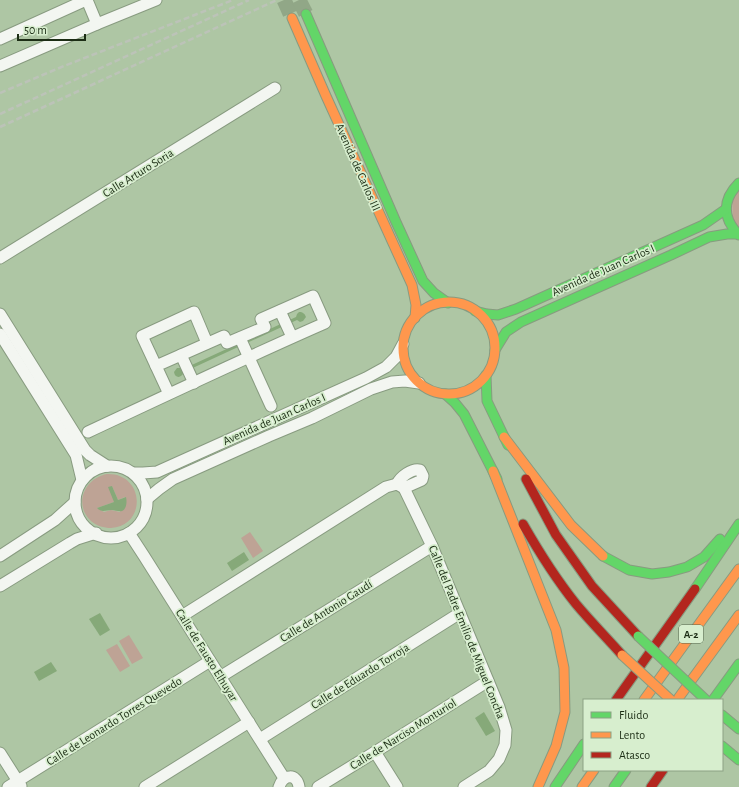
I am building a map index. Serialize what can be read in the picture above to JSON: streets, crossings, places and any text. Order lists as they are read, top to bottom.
{
  "streets": {
    "main road": ["Avenida de Carlos III", "Avenida de Juan Carlos I", "A-2"],
    "street": [
      "Calle Arturo Soria",
      "Calle de Antonio Gaudí",
      "Calle del Padre Emilio de Miguel Concha",
      "Calle de Fausto Elhuyar",
      "Calle de Eduardo Torroja",
      "Calle de Leonardo Torres Quevedo",
      "Calle de Narciso Monturiol"
    ]
  },
  "crossings": [
    ["Avenida de Carlos III", "Avenida de Juan Carlos I"],
    ["Avenida de Juan Carlos I", "Calle de Fausto Elhuyar"],
    ["Calle de Antonio Gaudí", "Calle del Padre Emilio de Miguel Concha"],
    ["Calle de Antonio Gaudí", "Calle de Fausto Elhuyar"],
    ["Calle del Padre Emilio de Miguel Concha", "Calle de Fausto Elhuyar"],
    ["Calle del Padre Emilio de Miguel Concha", "Calle de Eduardo Torroja"],
    ["Calle del Padre Emilio de Miguel Concha", "Calle de Narciso Monturiol"],
    ["Calle de Fausto Elhuyar", "Calle de Eduardo Torroja"],
    ["Calle de Fausto Elhuyar", "Calle de Leonardo Torres Quevedo"]
  ],
  "legend": ["Fluido", "Lento", "Atasco"],
  "scale_bar": "50 m"
}
